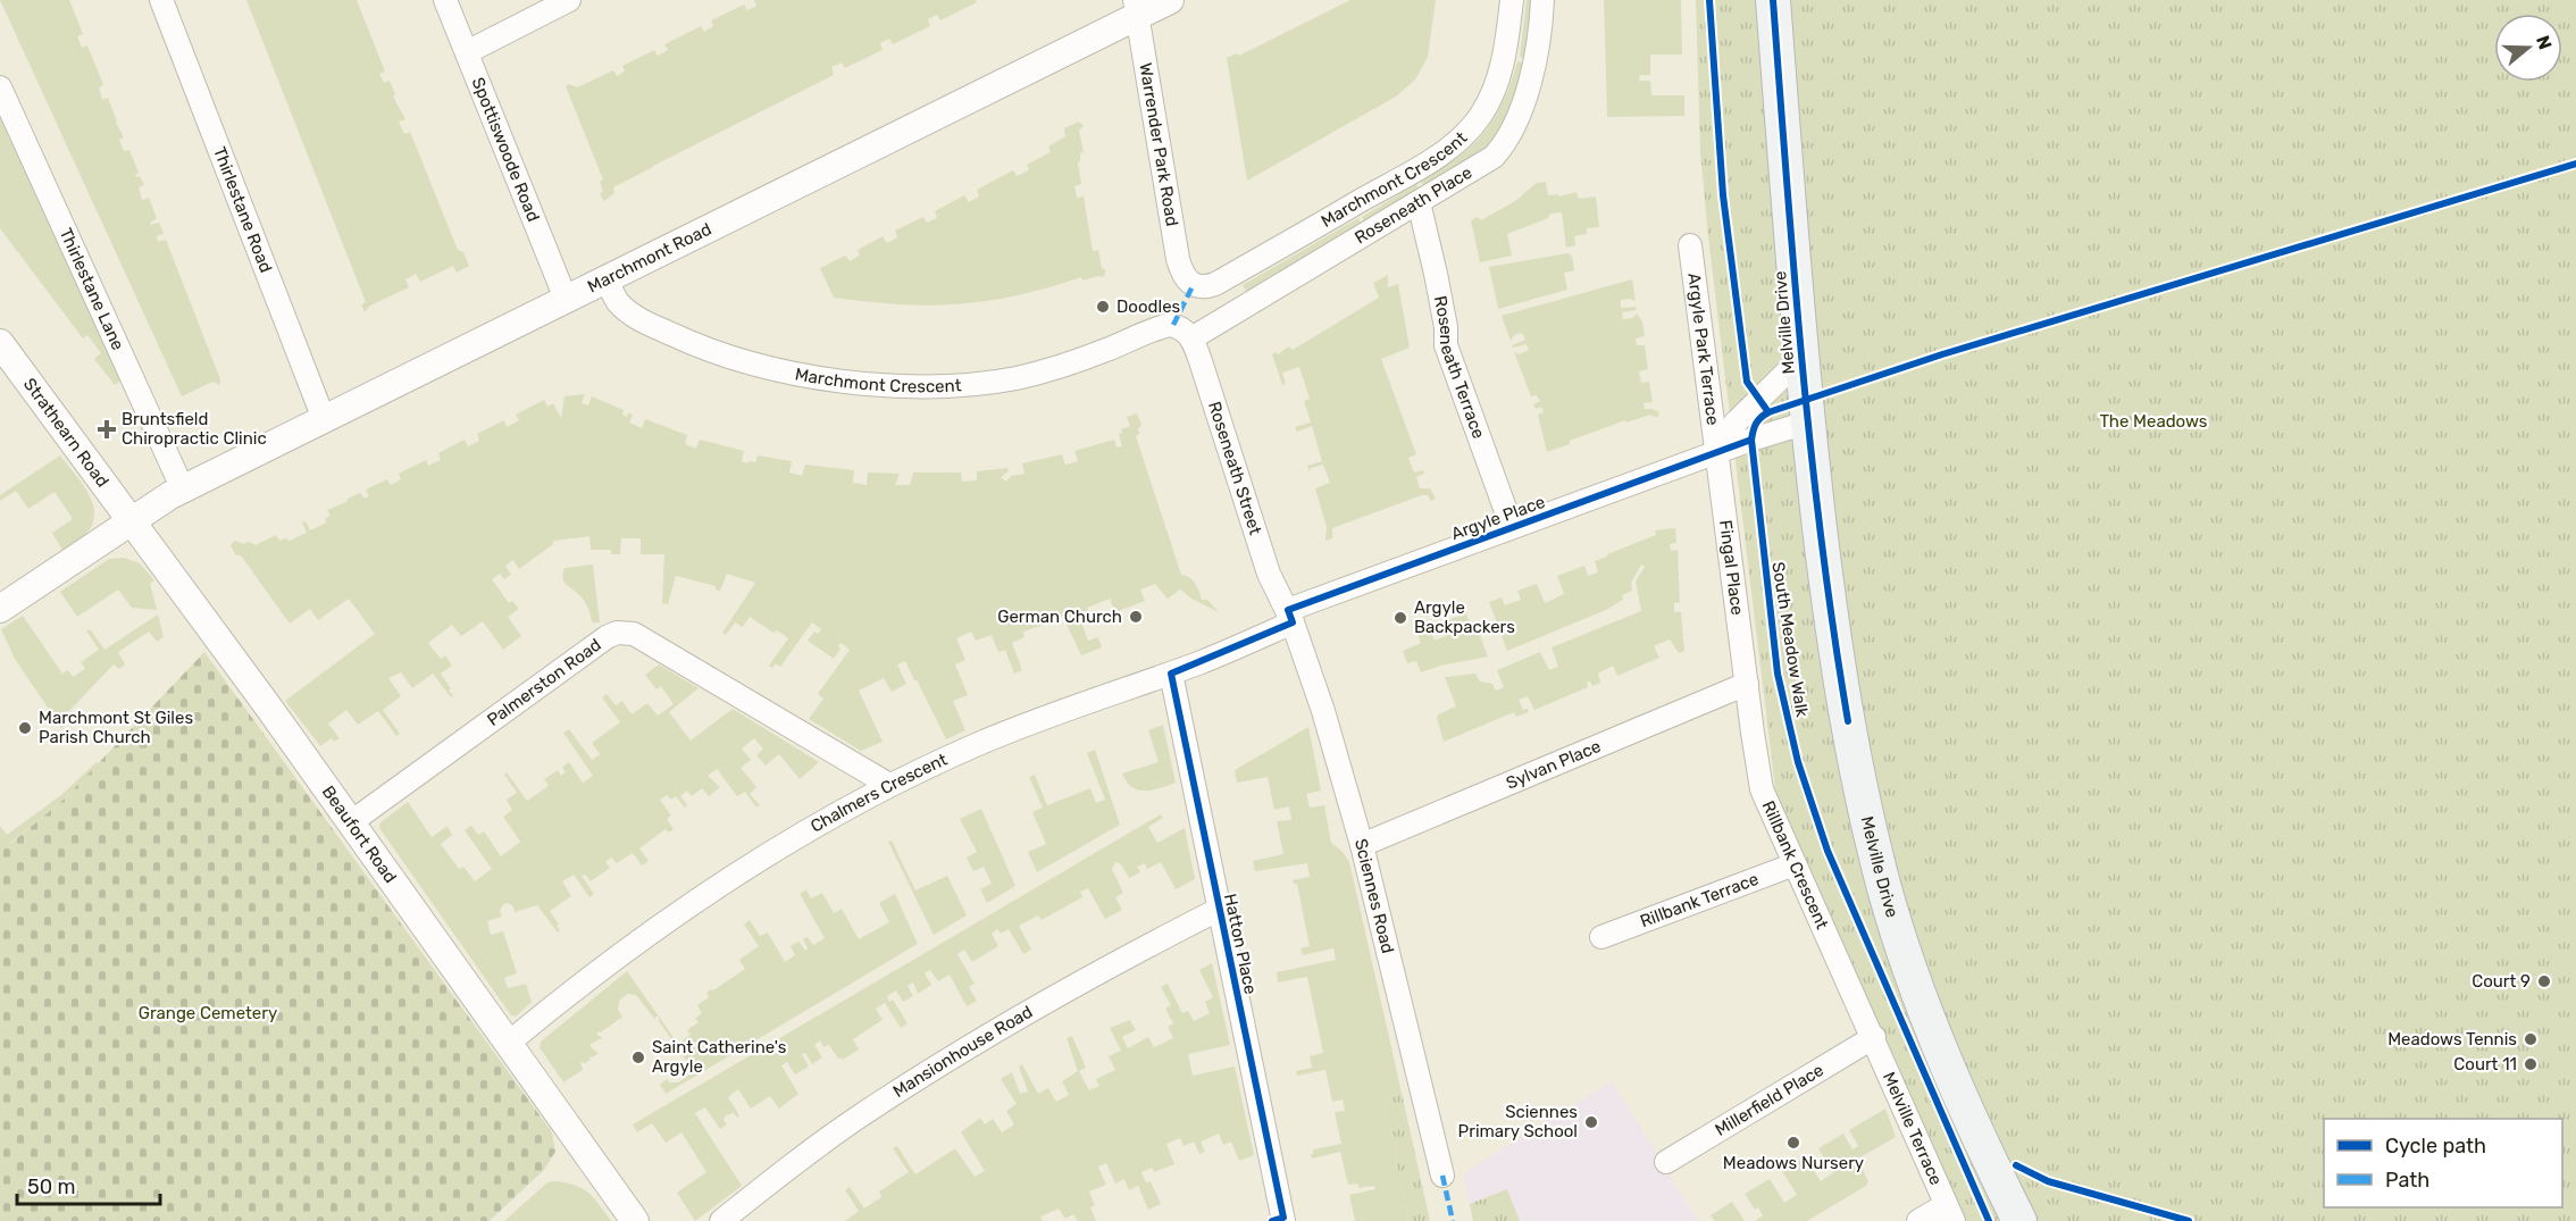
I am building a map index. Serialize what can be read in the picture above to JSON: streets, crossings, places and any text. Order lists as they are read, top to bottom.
{
  "streets": {
    "main road": ["Melville Drive"],
    "street": [
      "Warrender Park Road",
      "Spottiswoode Road",
      "Marchmont Crescent",
      "Roseneath Place",
      "Thirlestane Road",
      "Marchmont Road",
      "Thirlestane Lane",
      "Argyle Park Terrace",
      "Roseneath Terrace",
      "Strathearn Road",
      "Roseneath Street",
      "Argyle Place",
      "Fingal Place",
      "Palmerston Road",
      "Sylvan Place",
      "Chalmers Crescent",
      "Beaufort Road",
      "Rillbank Crescent",
      "Sciennes Road",
      "Rillbank Terrace",
      "Hatton Place",
      "Mansionhouse Road",
      "Millerfield Place",
      "Melville Terrace"
    ],
    "cycle path": ["South Meadow Walk"]
  },
  "crossings": [
    ["Warrender Park Road", "Marchmont Crescent"],
    ["Warrender Park Road", "Marchmont Road"],
    ["Spottiswoode Road", "Marchmont Road"],
    ["Marchmont Crescent", "Roseneath Place"],
    ["Marchmont Crescent", "Marchmont Road"],
    ["Marchmont Crescent", "Roseneath Street"],
    ["Roseneath Place", "Roseneath Terrace"],
    ["Roseneath Place", "Roseneath Street"],
    ["Thirlestane Road", "Marchmont Road"],
    ["Marchmont Road", "Thirlestane Lane"],
    ["Marchmont Road", "Strathearn Road"],
    ["Marchmont Road", "Beaufort Road"],
    ["Melville Drive", "Argyle Place"],
    ["Argyle Park Terrace", "Argyle Place"],
    ["Argyle Park Terrace", "Fingal Place"],
    ["Roseneath Terrace", "Argyle Place"],
    ["Strathearn Road", "Beaufort Road"],
    ["Roseneath Street", "Argyle Place"],
    ["Roseneath Street", "Chalmers Crescent"],
    ["Roseneath Street", "Sciennes Road"],
    ["Argyle Place", "Fingal Place"],
    ["Argyle Place", "Chalmers Crescent"],
    ["Argyle Place", "Sciennes Road"],
    ["Fingal Place", "Sylvan Place"],
    ["Fingal Place", "Rillbank Crescent"],
    ["Palmerston Road", "Chalmers Crescent"],
    ["Palmerston Road", "Beaufort Road"],
    ["Sylvan Place", "Rillbank Crescent"],
    ["Sylvan Place", "Sciennes Road"],
    ["Chalmers Crescent", "Beaufort Road"],
    ["Chalmers Crescent", "Sciennes Road"],
    ["Chalmers Crescent", "Hatton Place"],
    ["Rillbank Crescent", "Rillbank Terrace"],
    ["Rillbank Crescent", "Millerfield Place"],
    ["Rillbank Crescent", "Melville Terrace"],
    ["Hatton Place", "Mansionhouse Road"],
    ["Millerfield Place", "Melville Terrace"]
  ],
  "parks": ["The Meadows", "Grange Cemetery"],
  "places": {
    "other": [
      "Doodles",
      "German Church",
      "Argyle Backpackers",
      "Marchmont St Giles Parish Church",
      "Court 9",
      "Meadows Tennis",
      "Saint Catherine's Argyle",
      "Court 11",
      "Sciennes Primary School",
      "Meadows Nursery"
    ],
    "health": ["Bruntsfield Chiropractic Clinic"]
  },
  "legend": ["Cycle path", "Path"],
  "scale_bar": "50 m",
  "north": "right"
}
